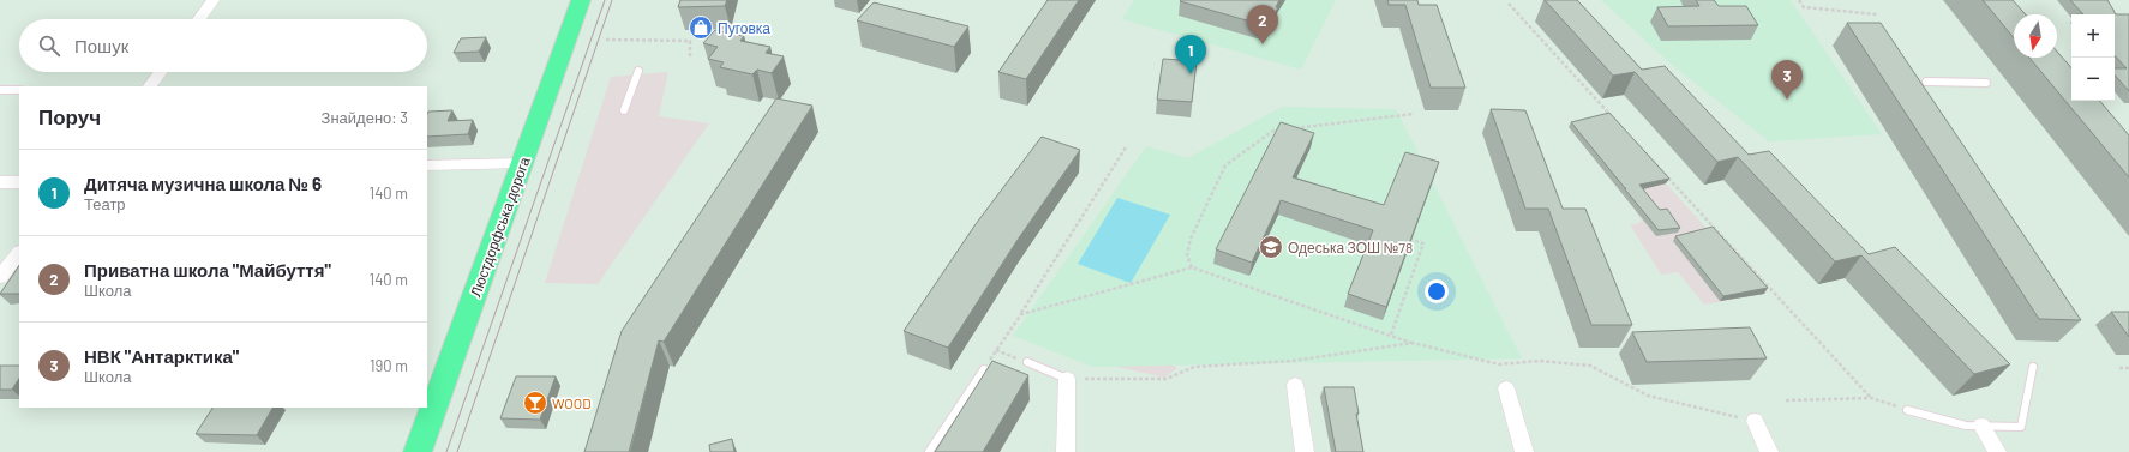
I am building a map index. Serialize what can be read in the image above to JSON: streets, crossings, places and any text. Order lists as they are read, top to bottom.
{
  "streets": {
    "main road": ["Люстдорфська дорога"]
  },
  "places": {
    "shop": ["Пуговка"],
    "school or university": ["Одеська ЗОШ №78"],
    "bar": ["WOOD"]
  },
  "north": "bottom",
  "page": {
    "pins": ["2", "1", "3"],
    "map_buttons": ["+", "−"],
    "search": "Пошук",
    "heading": ["Поруч", "Знайдено: 3"],
    "list": [
      {
        "mark": "1",
        "name": "Дитяча музична школа № 6",
        "note": "Театр",
        "value": "140 m"
      },
      {
        "mark": "2",
        "name": "Приватна школа \"Майбуття\"",
        "note": "Школа",
        "value": "140 m"
      },
      {
        "mark": "3",
        "name": "НВК \"Антарктика\"",
        "note": "Школа",
        "value": "190 m"
      }
    ]
  }
}
